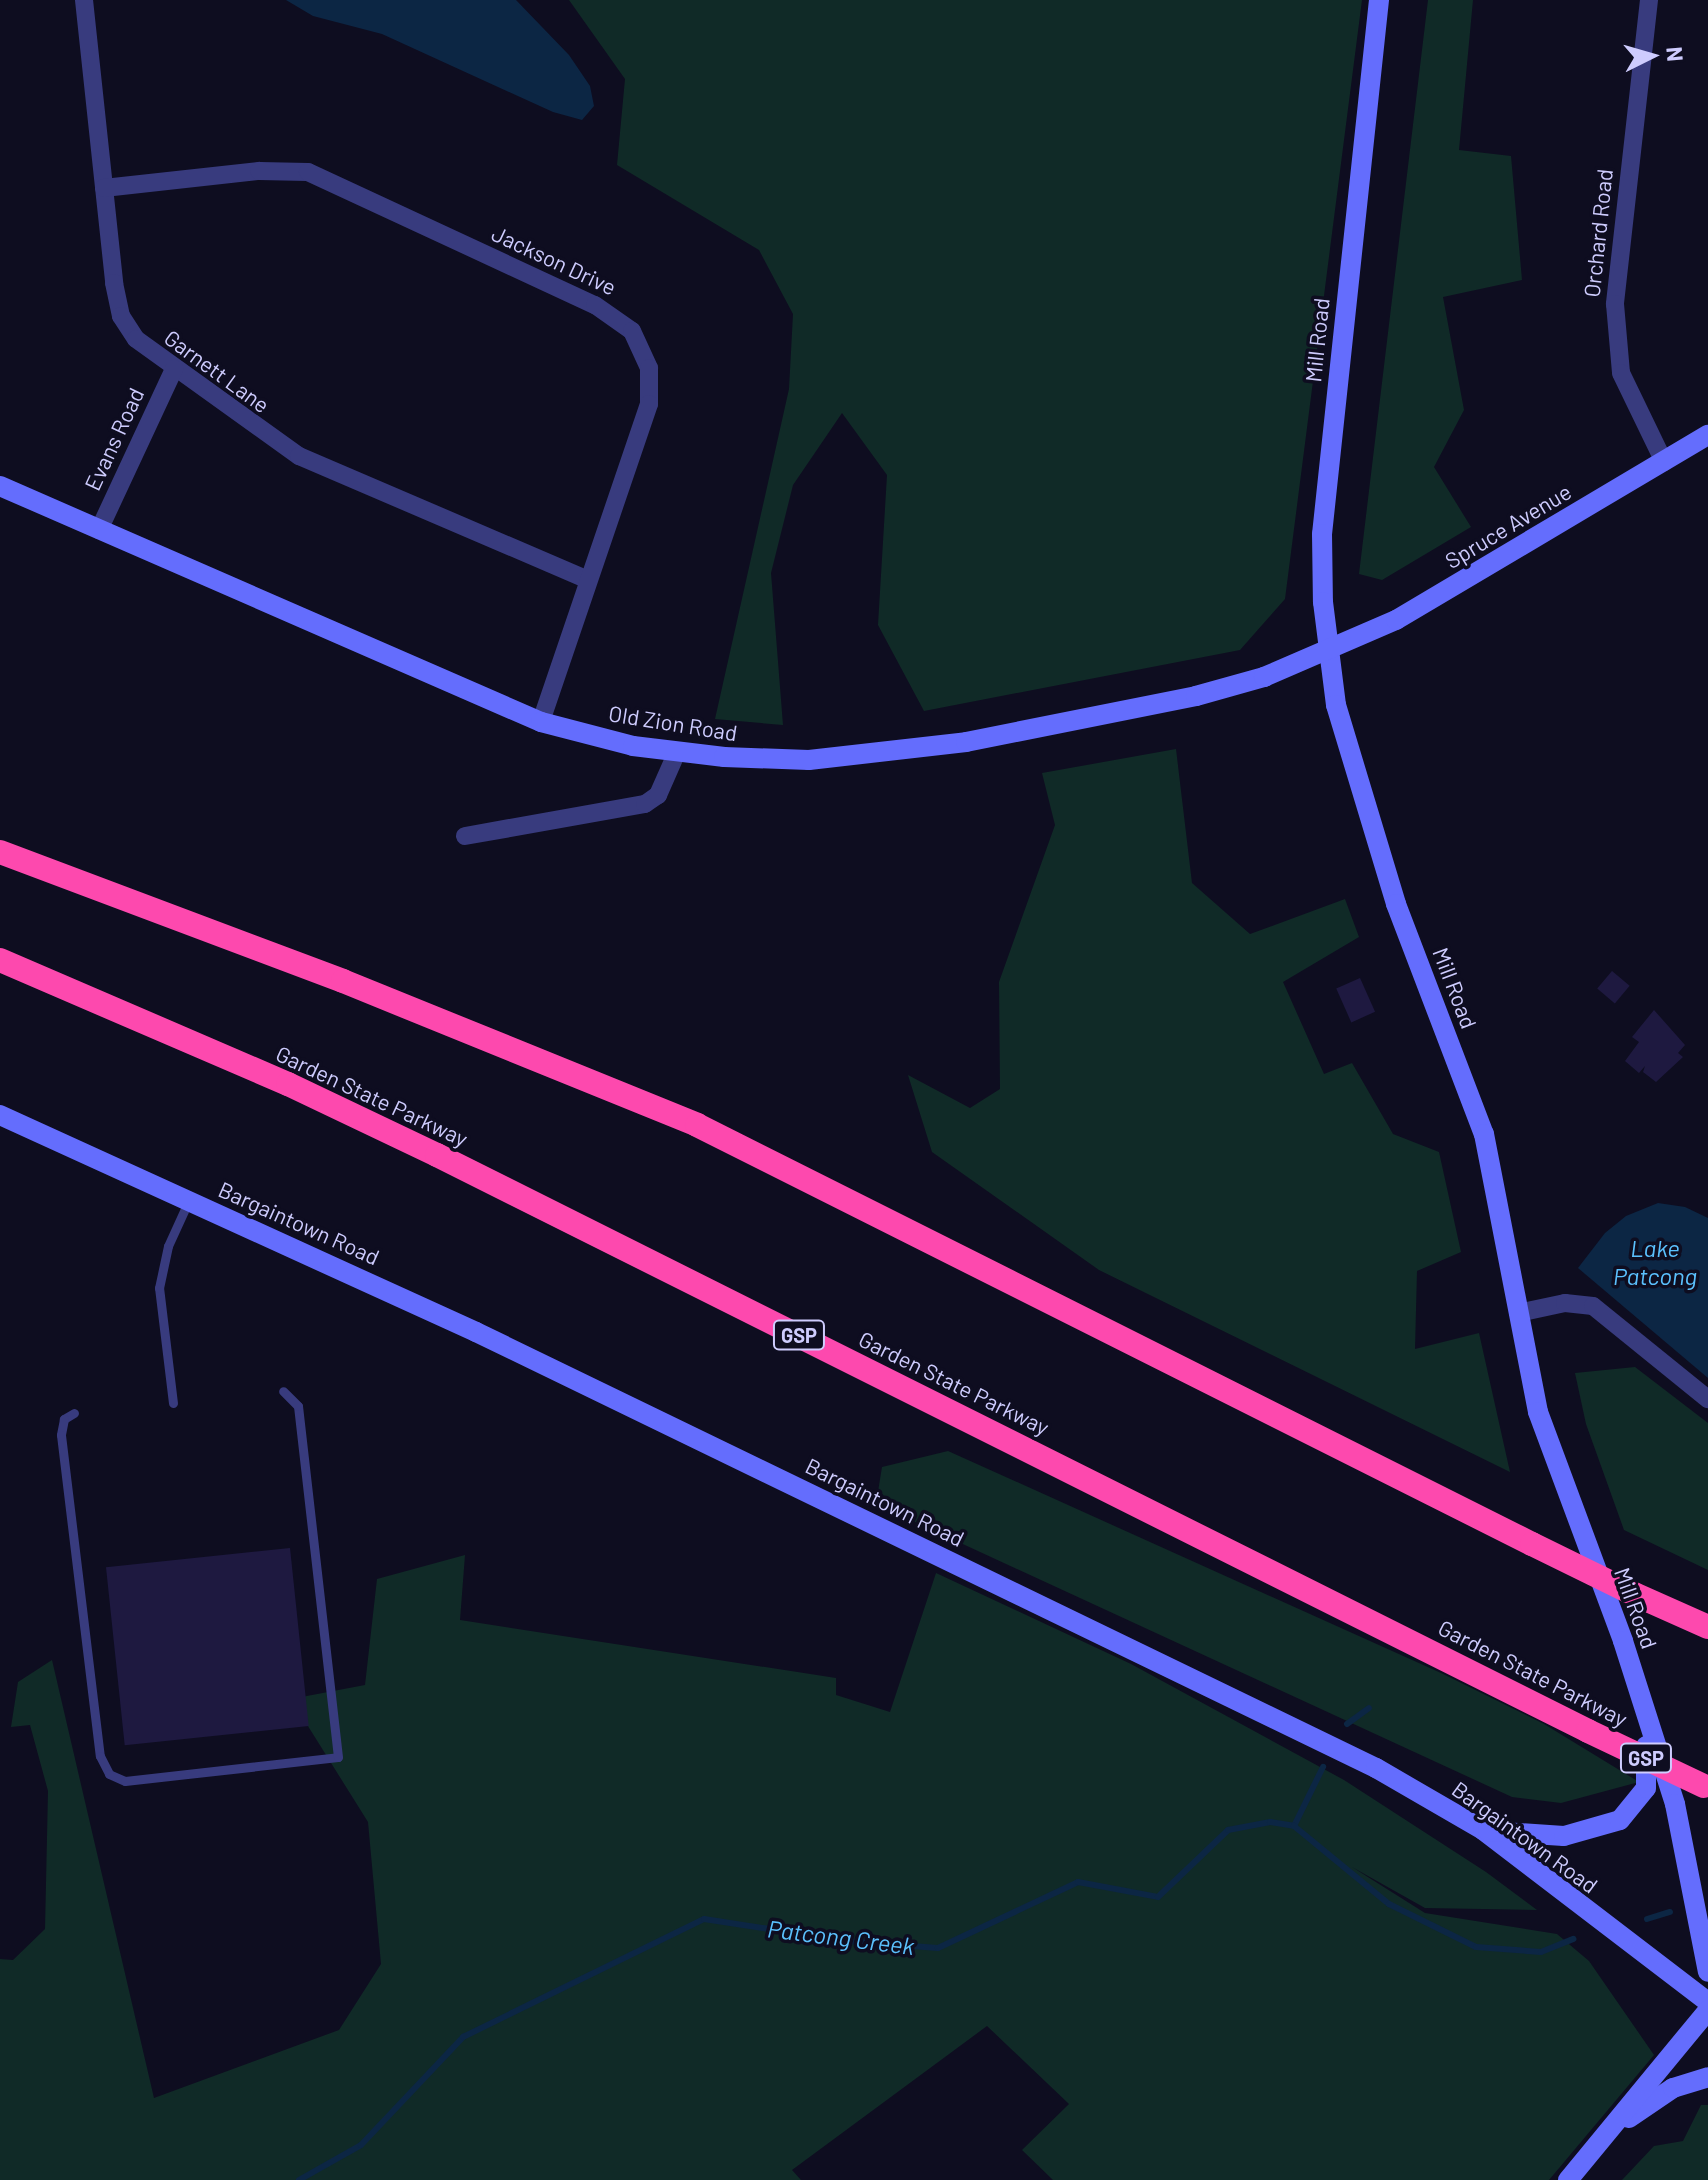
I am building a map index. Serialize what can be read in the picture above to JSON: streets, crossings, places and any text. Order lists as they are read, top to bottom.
{
  "streets": {
    "highway": ["Garden State Parkway", "GSP"],
    "street": [
      "Orchard Road",
      "Jackson Drive",
      "Mill Road",
      "Garnett Lane",
      "Evans Road",
      "Spruce Avenue",
      "Old Zion Road",
      "Bargaintown Road"
    ]
  },
  "crossings": [
    ["Orchard Road", "Spruce Avenue"],
    ["Jackson Drive", "Garnett Lane"],
    ["Jackson Drive", "Old Zion Road"],
    ["Mill Road", "Spruce Avenue"],
    ["Mill Road", "Old Zion Road"],
    ["Garnett Lane", "Evans Road"],
    ["Evans Road", "Old Zion Road"],
    ["Spruce Avenue", "Old Zion Road"]
  ],
  "water": ["Lake Patcong", "Patcong Creek"],
  "north": "right"
}
